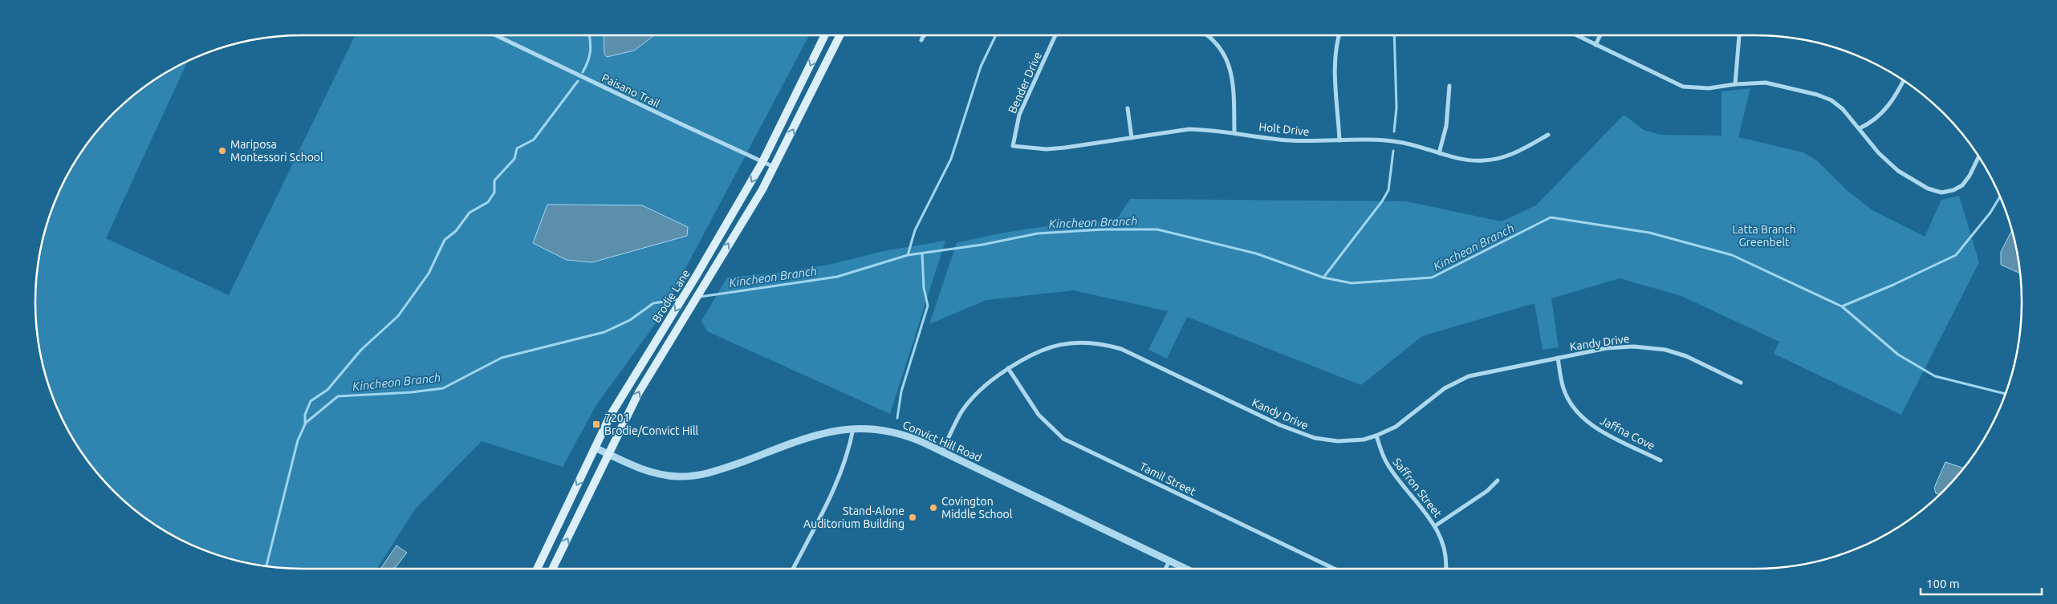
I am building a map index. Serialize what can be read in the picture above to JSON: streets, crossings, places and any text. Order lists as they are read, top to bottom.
{
  "streets": {
    "main road": ["Brodie Lane"],
    "street": [
      "Bender Drive",
      "Paisano Trail",
      "Holt Drive",
      "Kandy Drive",
      "Jaffna Cove",
      "Convict Hill Road",
      "Tamil Street",
      "Saffron Street"
    ]
  },
  "crossings": [
    ["Bender Drive", "Holt Drive"],
    ["Paisano Trail", "Brodie Lane"],
    ["Brodie Lane", "Convict Hill Road"],
    ["Kandy Drive", "Jaffna Cove"],
    ["Kandy Drive", "Convict Hill Road"],
    ["Kandy Drive", "Tamil Street"],
    ["Kandy Drive", "Saffron Street"]
  ],
  "water": ["Kincheon Branch"],
  "parks": ["Latta Branch Greenbelt"],
  "places": {
    "other": ["Mariposa Montessori School", "Covington Middle School", "Stand-Alone Auditorium Building"],
    "transit": ["7201 Brodie/Convict Hill"]
  },
  "scale_bar": "100 m"
}
